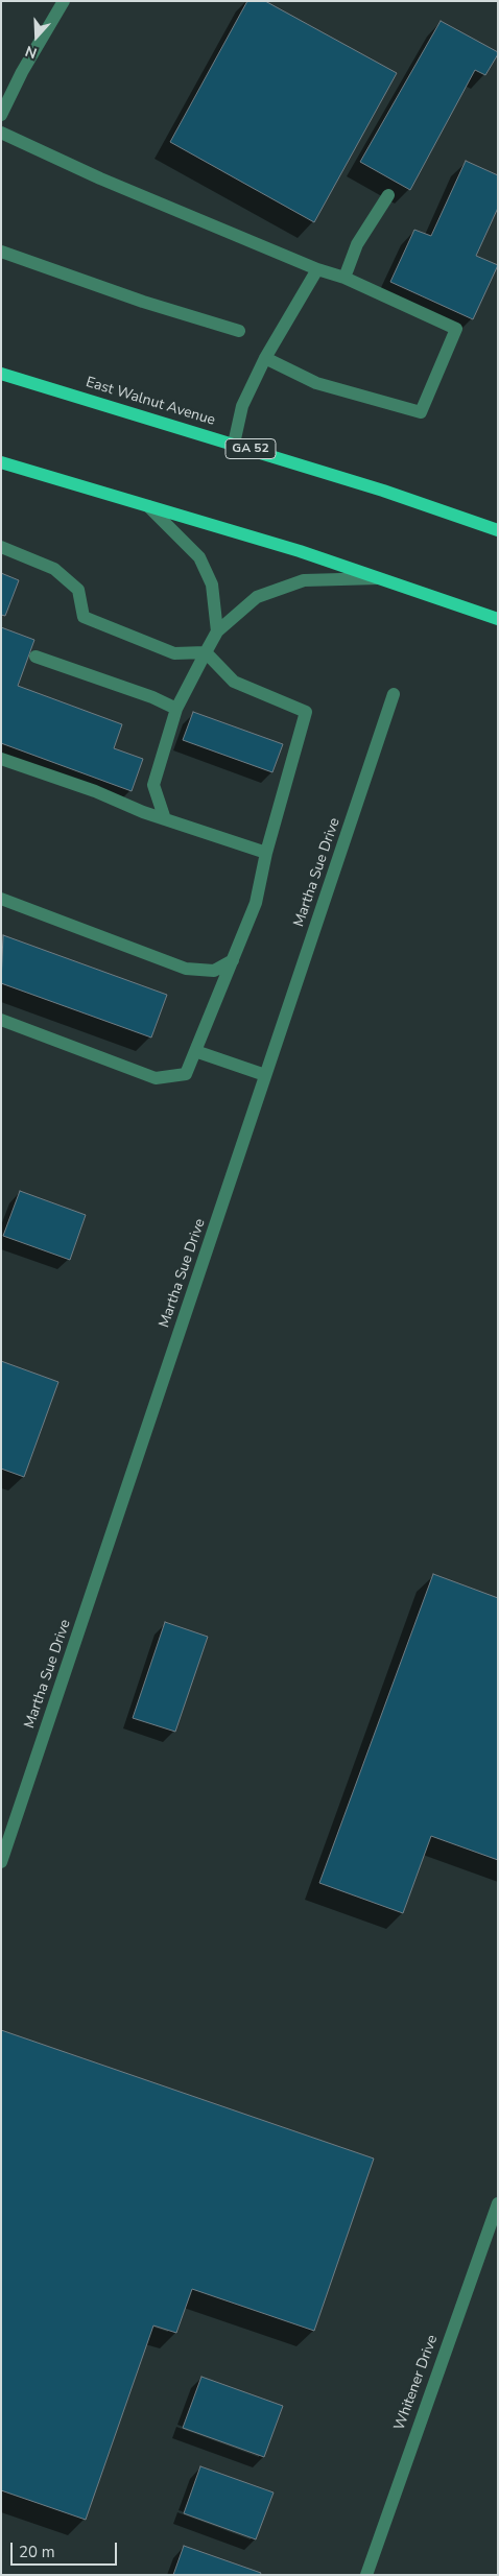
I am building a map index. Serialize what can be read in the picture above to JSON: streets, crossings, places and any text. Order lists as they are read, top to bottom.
{
  "streets": {
    "main road": ["East Walnut Avenue", "GA 52"],
    "street": ["Martha Sue Drive", "Whitener Drive"]
  },
  "scale_bar": "20 m",
  "north": "bottom"
}
